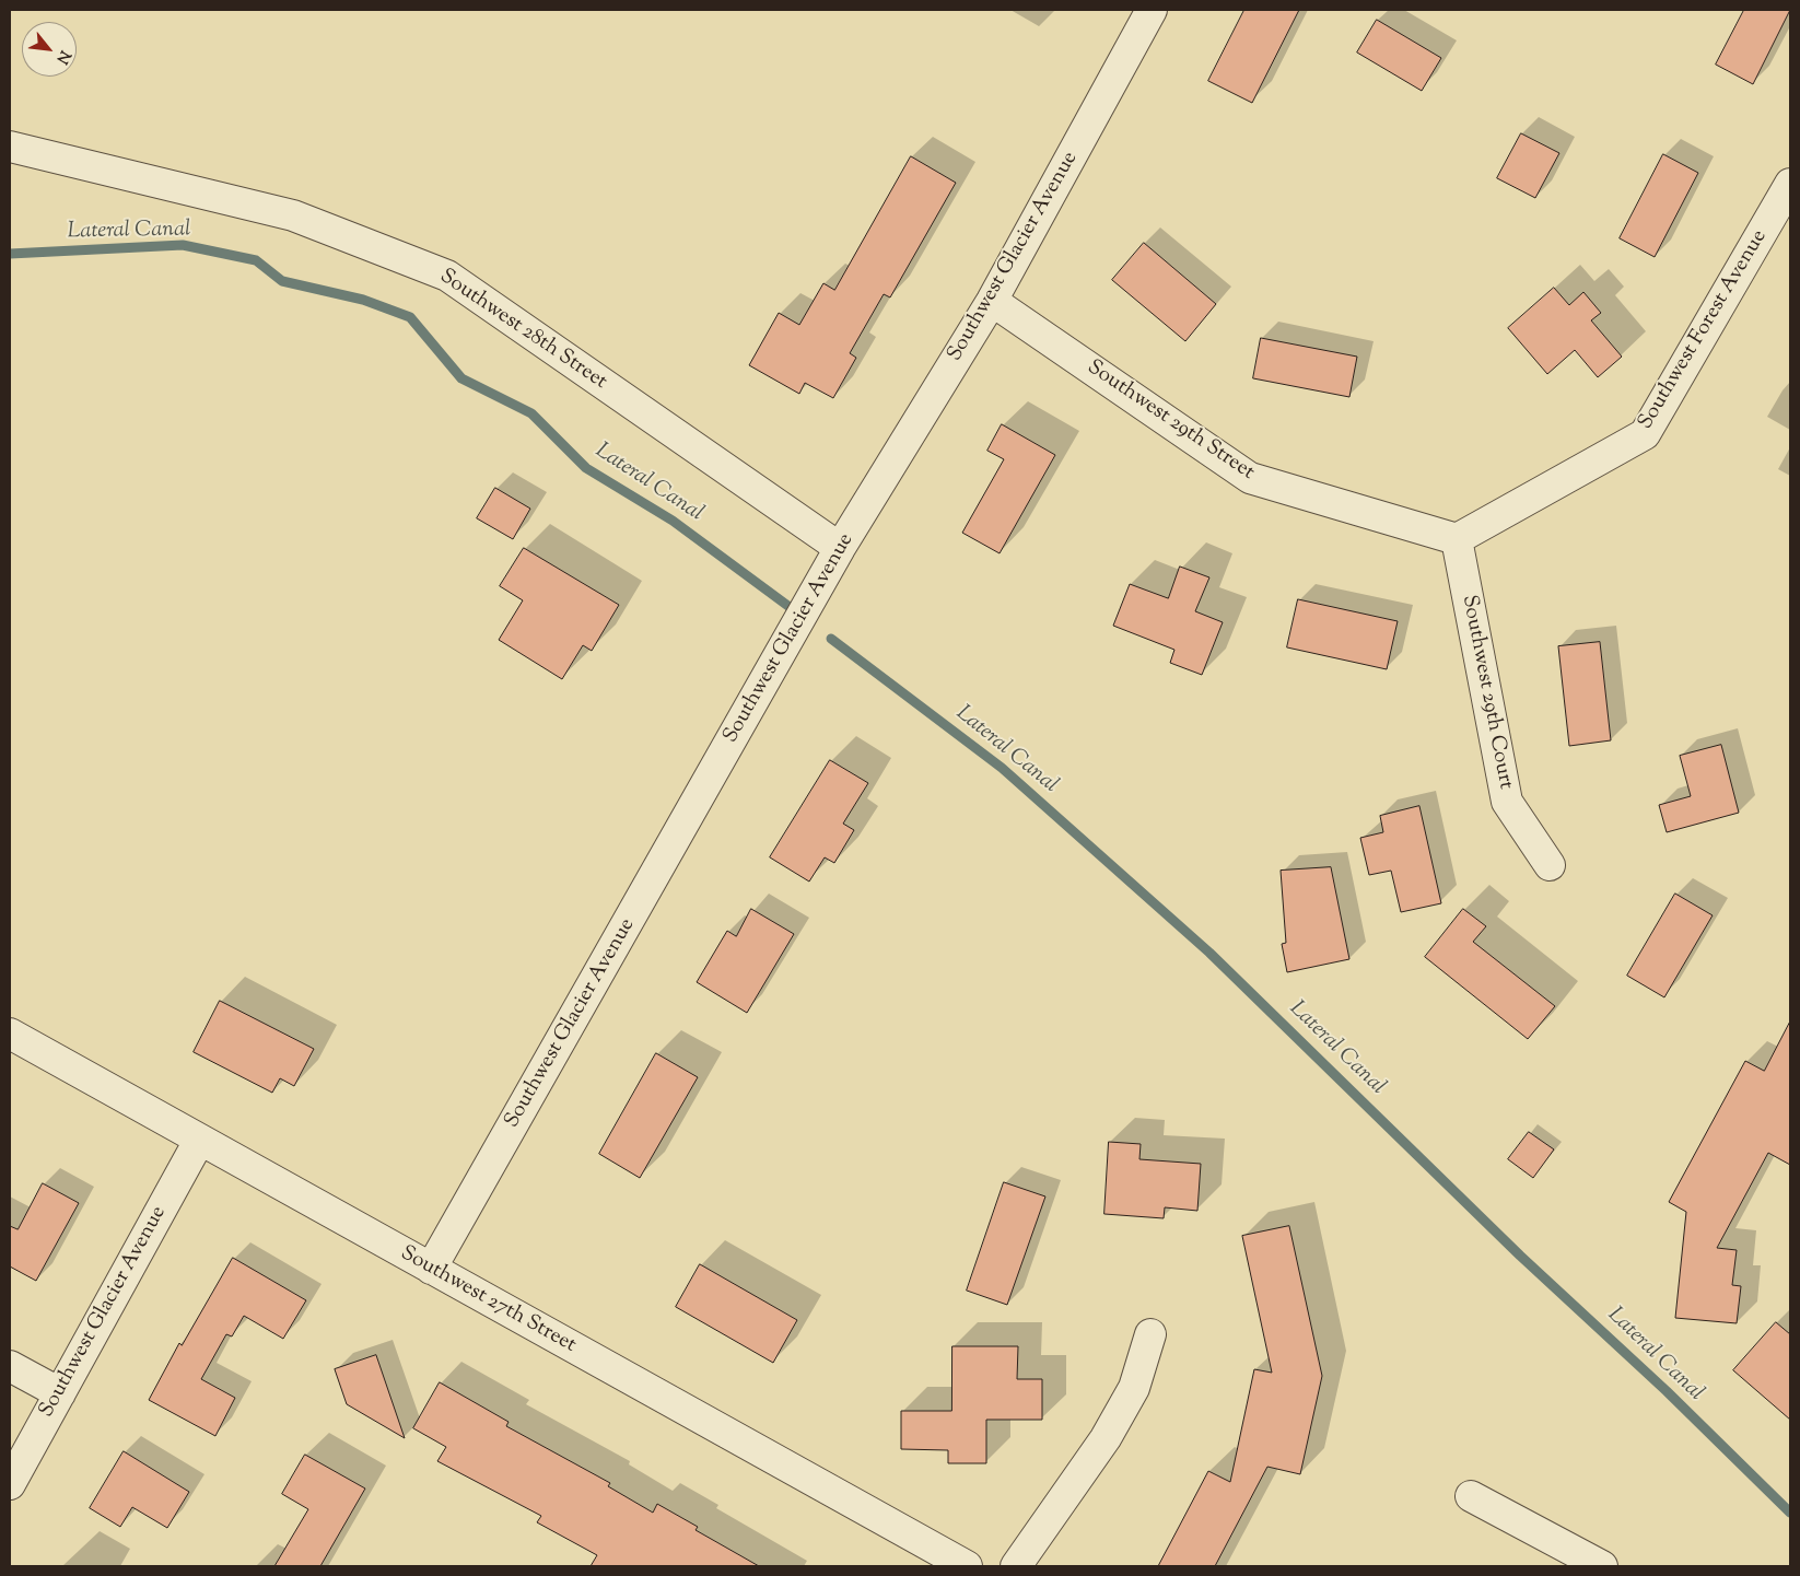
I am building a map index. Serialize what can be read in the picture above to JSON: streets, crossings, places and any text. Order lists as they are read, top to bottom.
{
  "streets": {
    "street": [
      "Southwest Glacier Avenue",
      "Southwest 28th Street",
      "Southwest Forest Avenue",
      "Southwest 29th Street",
      "Southwest 29th Court",
      "Southwest 27th Street"
    ]
  },
  "crossings": [
    ["Southwest Glacier Avenue", "Southwest 28th Street"],
    ["Southwest Glacier Avenue", "Southwest 29th Street"],
    ["Southwest Glacier Avenue", "Southwest 27th Street"],
    ["Southwest Forest Avenue", "Southwest 29th Street"],
    ["Southwest Forest Avenue", "Southwest 29th Court"],
    ["Southwest 29th Street", "Southwest 29th Court"]
  ],
  "water": ["Lateral Canal"],
  "north": "bottom right"
}
